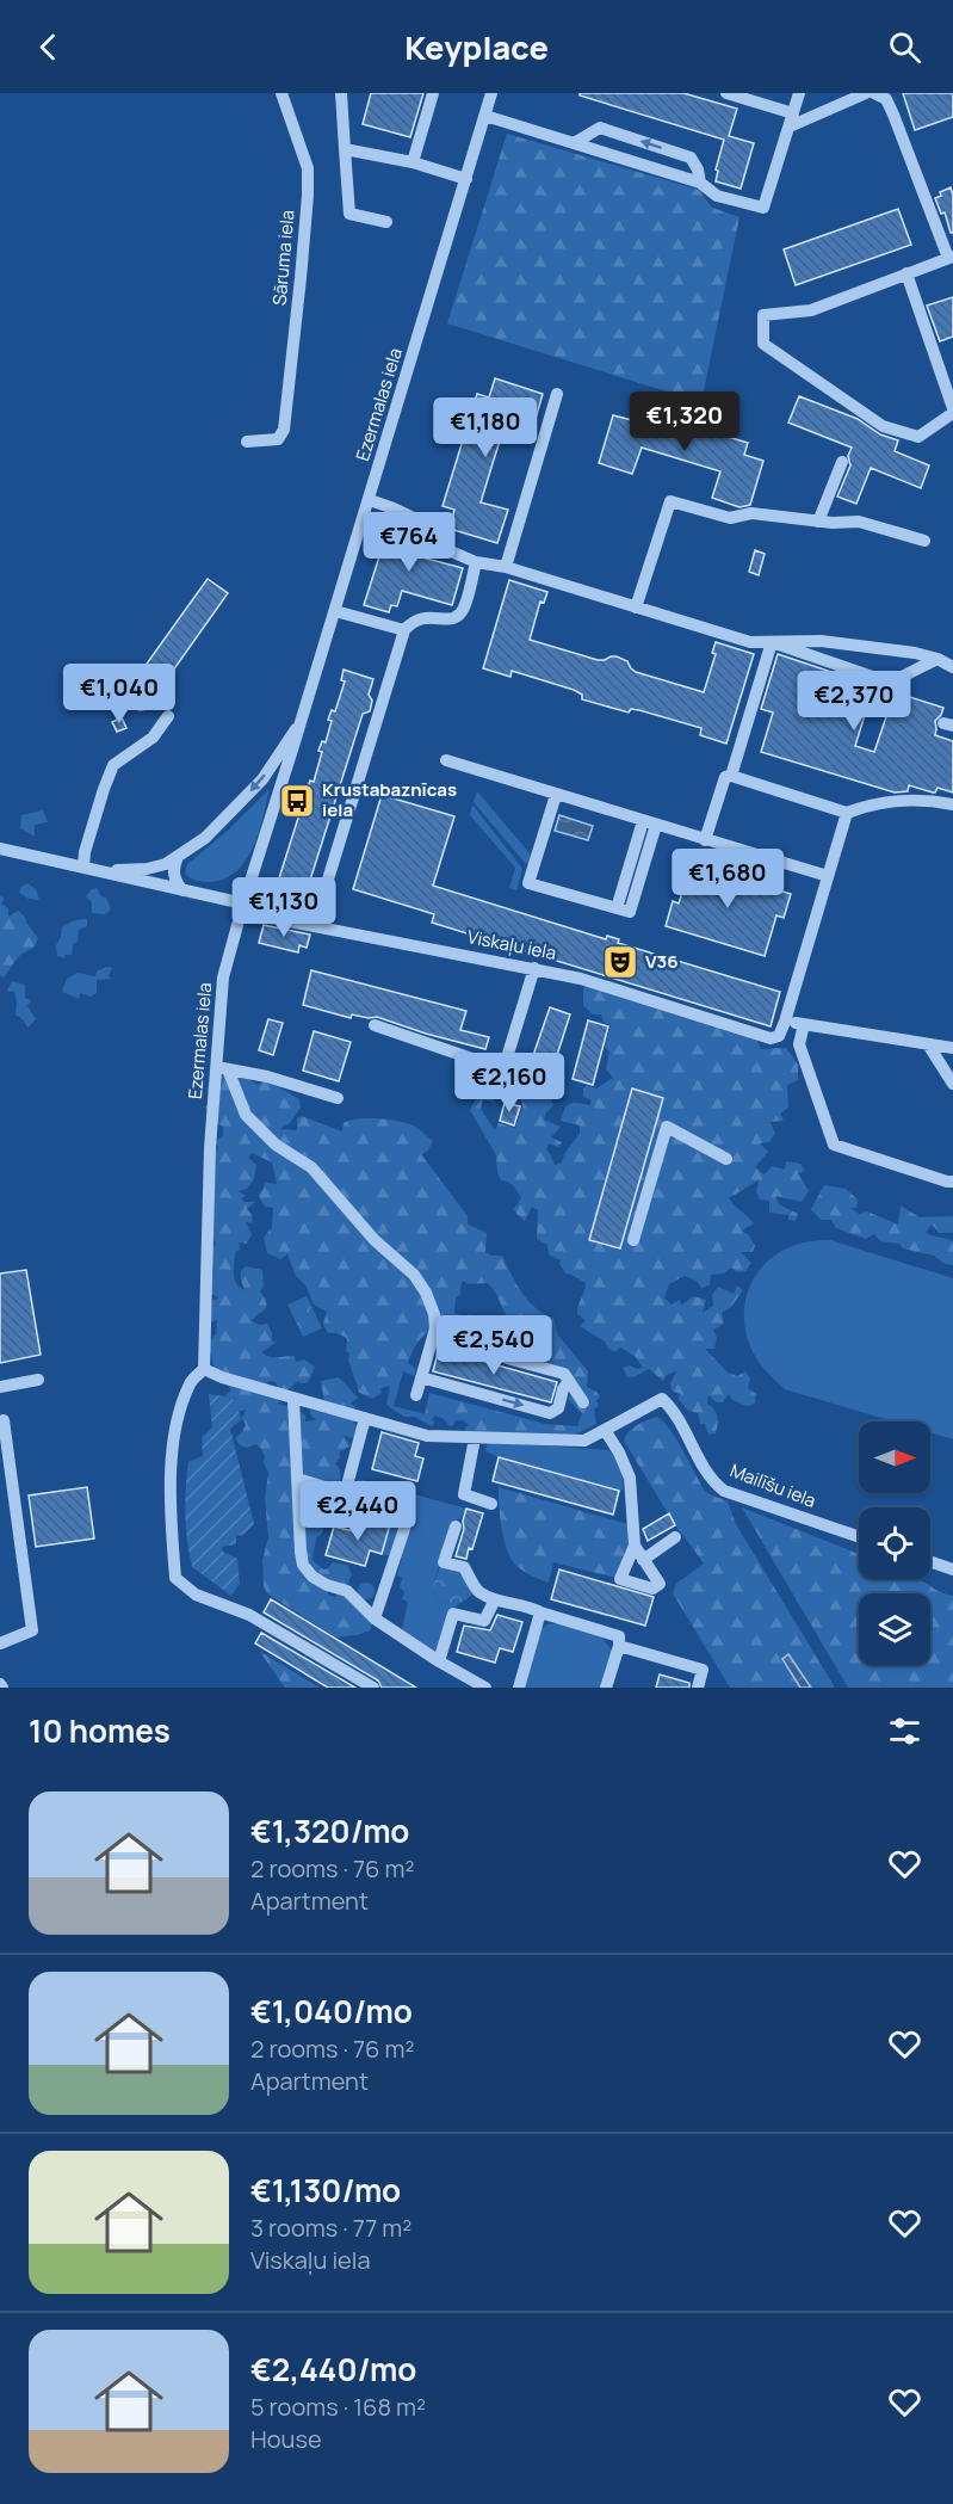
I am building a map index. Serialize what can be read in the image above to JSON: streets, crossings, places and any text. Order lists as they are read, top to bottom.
{
  "streets": {
    "street": [
      "Sāruma iela",
      "Ezermalas iela",
      "Viskaļu iela",
      "Mailīšu iela"
    ]
  },
  "crossings": [
    ["Ezermalas iela", "Viskaļu iela"]
  ],
  "places": {
    "bus stop": ["Krustabaznīcas iela"],
    "theatre": ["V36"]
  },
  "north": "right",
  "page": {
    "header": "Keyplace",
    "price": [
      "€1,320",
      "€1,180",
      "€764",
      "€1,040",
      "€2,370",
      "€1,680",
      "€1,130",
      "€2,160",
      "€2,540",
      "€2,440"
    ],
    "heading": "10 homes",
    "list": [
      {
        "name": "€1,320/mo",
        "note": "2 rooms · 76 m² · Apartment"
      },
      {
        "name": "€1,040/mo",
        "note": "2 rooms · 76 m² · Apartment"
      },
      {
        "name": "€1,130/mo",
        "note": "3 rooms · 77 m² · Viskaļu iela"
      },
      {
        "name": "€2,440/mo",
        "note": "5 rooms · 168 m² · House"
      }
    ]
  }
}
